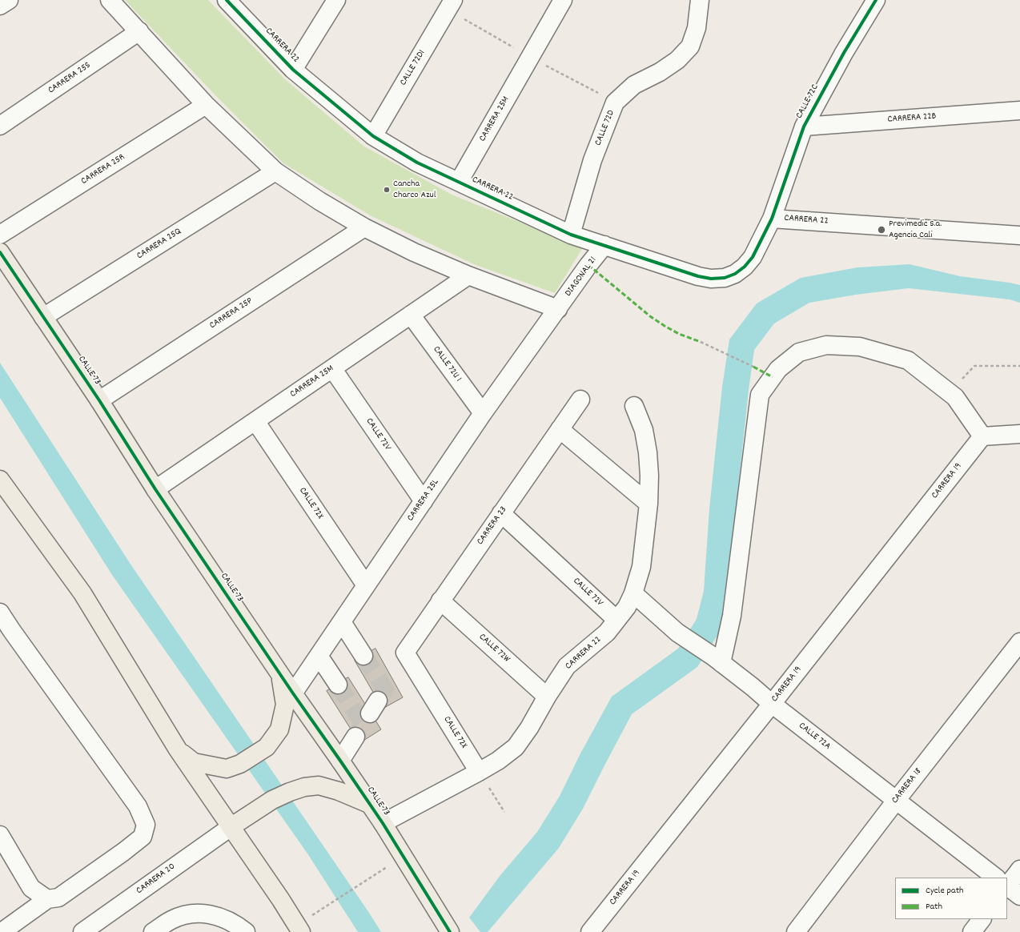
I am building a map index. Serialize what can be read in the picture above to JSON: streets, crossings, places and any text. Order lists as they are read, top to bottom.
{
  "streets": {
    "main road": ["CALLE 73"],
    "street": [
      "CARRERA 22",
      "CALLE 72D1",
      "CARRERA 25S",
      "CALLE 72C",
      "CARRERA 22B",
      "CARRERA 25M",
      "CALLE 72D",
      "CARRERA 25R",
      "CARRERA 25Q",
      "DIAGONAL 21",
      "CARRERA 25P",
      "CALLE 72U 1",
      "CALLE 72V",
      "CARRERA 19",
      "CARRERA 25L",
      "CALLE 72X",
      "CARRERA 23",
      "CALLE 72W",
      "CALLE 72A",
      "CARRERA 18",
      "CARRERA 20"
    ]
  },
  "crossings": [
    ["CARRERA 22", "CALLE 72D1"],
    ["CARRERA 22", "CALLE 72C"],
    ["CARRERA 22", "CARRERA 25M"],
    ["CARRERA 22", "CALLE 72D"],
    ["CARRERA 22", "DIAGONAL 21"],
    ["CARRERA 22", "CALLE 73"],
    ["CARRERA 22", "CALLE 72V"],
    ["CARRERA 22", "CALLE 72X"],
    ["CARRERA 22", "CALLE 72W"],
    ["CARRERA 22", "CALLE 72A"],
    ["CALLE 72C", "CARRERA 22B"],
    ["CARRERA 25M", "CALLE 72U 1"],
    ["CARRERA 25M", "CALLE 73"],
    ["CARRERA 25M", "CALLE 72V"],
    ["CARRERA 25M", "CALLE 72X"],
    ["CARRERA 25Q", "CALLE 73"],
    ["DIAGONAL 21", "CARRERA 25L"],
    ["CARRERA 25P", "CALLE 73"],
    ["CALLE 72U 1", "CARRERA 25L"],
    ["CALLE 73", "CARRERA 25L"],
    ["CALLE 72V", "CARRERA 25L"],
    ["CALLE 72V", "CARRERA 23"],
    ["CARRERA 19", "CALLE 72A"],
    ["CARRERA 25L", "CALLE 72X"],
    ["CALLE 72X", "CARRERA 23"],
    ["CARRERA 23", "CALLE 72W"],
    ["CALLE 72A", "CARRERA 18"]
  ],
  "places": ["Cancha Charco Azul", "Previmedic S.a. Agencia Cali"],
  "legend": ["Cycle path", "Path"]
}
